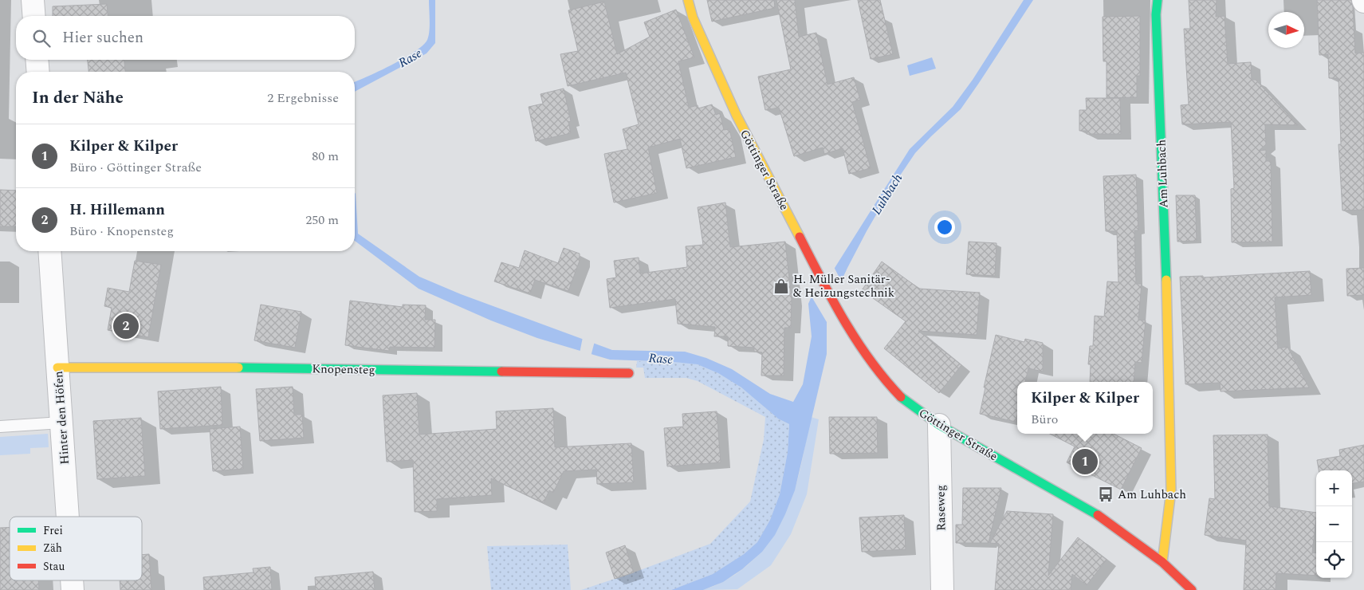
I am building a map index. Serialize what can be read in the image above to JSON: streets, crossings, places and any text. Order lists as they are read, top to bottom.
{
  "streets": {
    "street": [
      "Göttinger Straße",
      "Am Luhbach",
      "Knopensteg",
      "Hinter den Höfen",
      "Raseweg"
    ]
  },
  "crossings": [
    ["Göttinger Straße", "Am Luhbach"],
    ["Göttinger Straße", "Raseweg"],
    ["Knopensteg", "Hinter den Höfen"]
  ],
  "water": ["Rase", "Luhbach"],
  "places": {
    "shop": ["H. Müller Sanitär- & Heizungstechnik"],
    "bus stop": ["Am Luhbach"]
  },
  "legend": ["Frei", "Zäh", "Stau"],
  "north": "right",
  "page": {
    "search": "Hier suchen",
    "heading": ["In der Nähe", "2 Ergebnisse"],
    "list": [
      {
        "mark": "1",
        "name": "Kilper & Kilper",
        "note": "Büro · Göttinger Straße",
        "value": "80 m"
      },
      {
        "mark": "2",
        "name": "H. Hillemann",
        "note": "Büro · Knopensteg",
        "value": "250 m"
      }
    ],
    "pins": ["2", "1"],
    "popup": ["Kilper & Kilper", "Büro"],
    "map_buttons": ["+", "−"]
  }
}
